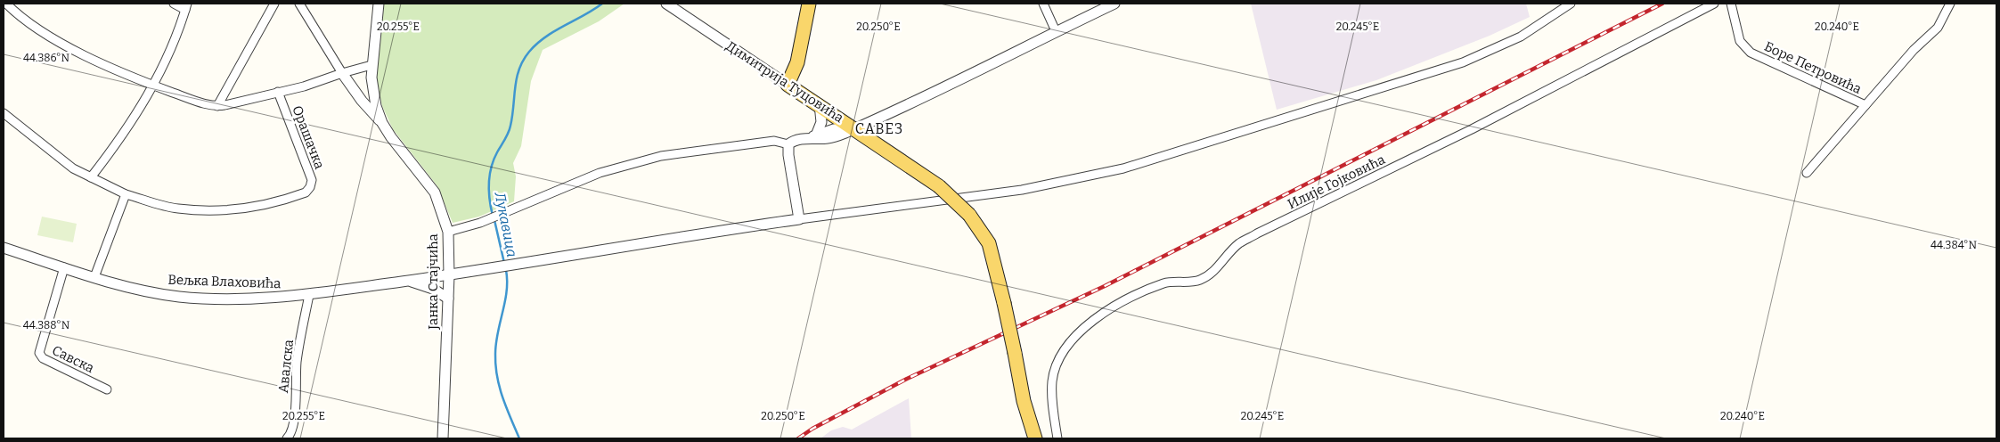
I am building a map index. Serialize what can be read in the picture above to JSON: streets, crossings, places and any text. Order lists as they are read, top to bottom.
{
  "streets": {
    "main road": ["Димитрија Туцовића"],
    "street": [
      "Боре Петровића",
      "Орашачка",
      "Илије Гојковића",
      "Вељка Влаховића",
      "Јанка Стајчића",
      "Савска",
      "Авалска"
    ]
  },
  "crossings": [
    ["Вељка Влаховића", "Јанка Стајчића"],
    ["Вељка Влаховића", "Савска"],
    ["Вељка Влаховића", "Авалска"]
  ],
  "districts": ["САВЕЗ"],
  "water": ["Лукавица"],
  "coordinates": [
    "20.255°E",
    "20.250°E",
    "20.245°E",
    "20.240°E",
    "44.386°N",
    "44.384°N",
    "44.388°N"
  ]
}
